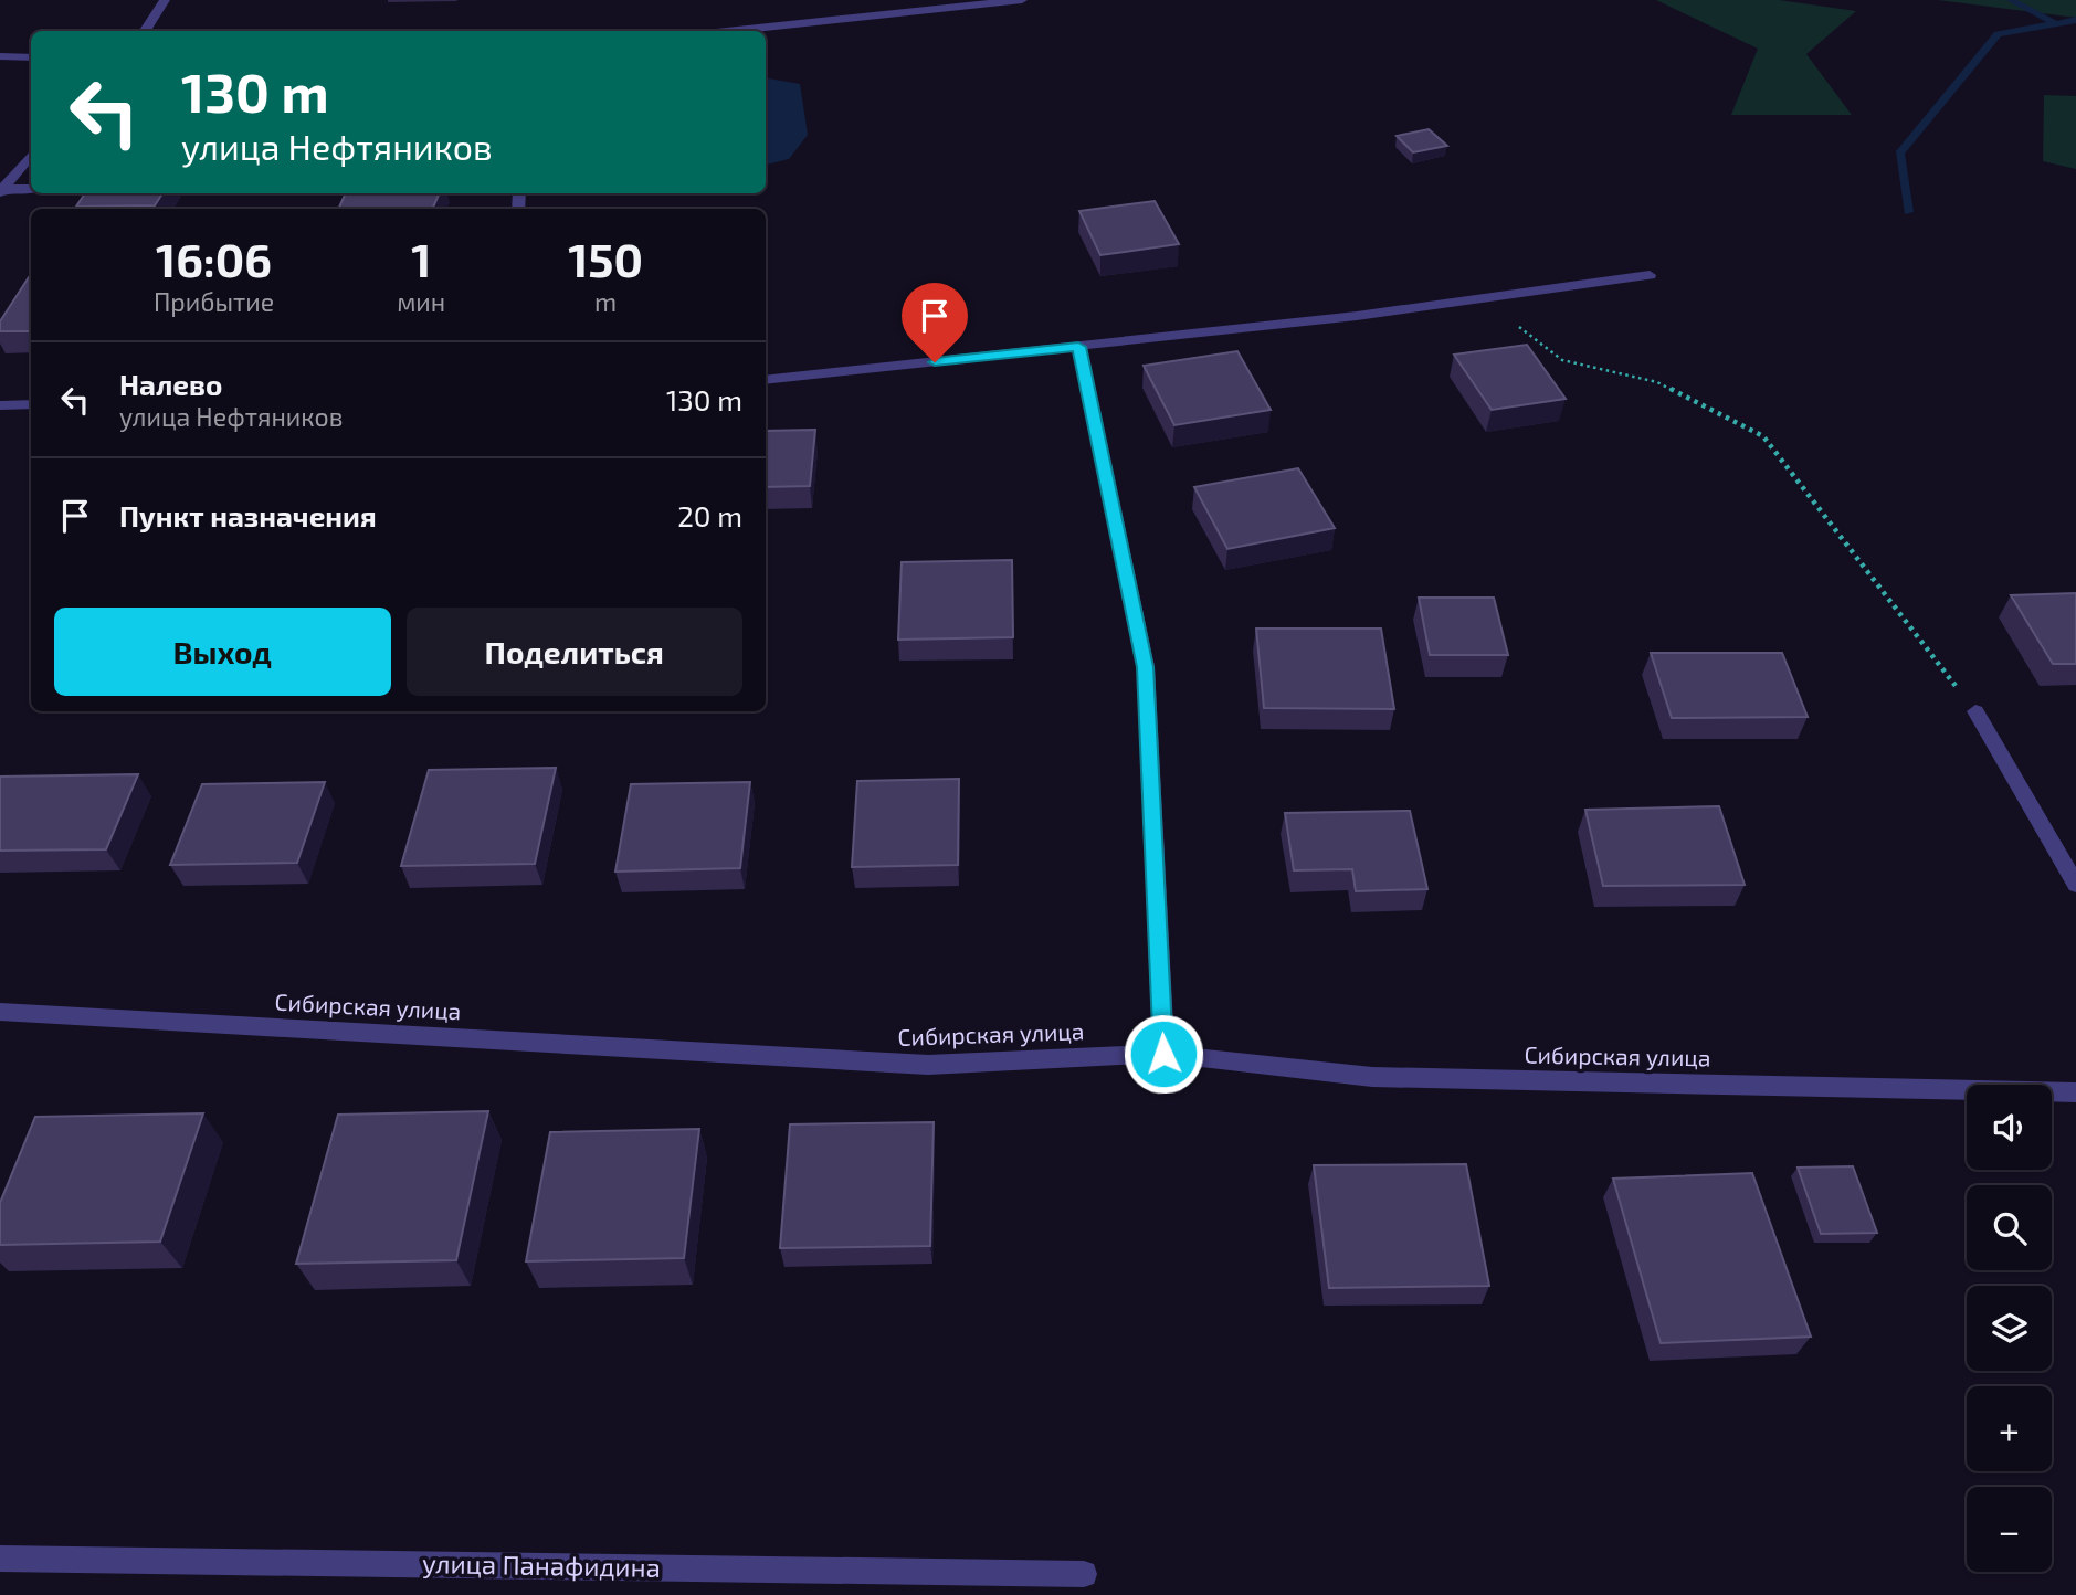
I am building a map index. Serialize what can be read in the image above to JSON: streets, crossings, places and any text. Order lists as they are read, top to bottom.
{
  "streets": {
    "street": ["Сибирская улица", "улица Панафидина"]
  },
  "page": {
    "turn": ["130 m", "улица Нефтяников"],
    "eta": [
      "16:06",
      "Прибытие",
      "1",
      "мин",
      "150",
      "m"
    ],
    "list": [
      {
        "name": "Налево",
        "note": "улица Нефтяников",
        "value": "130 m"
      },
      {
        "name": "Пункт назначения",
        "value": "20 m"
      }
    ],
    "buttons": ["Выход", "Поделиться"],
    "map_buttons": ["+", "−"]
  }
}
